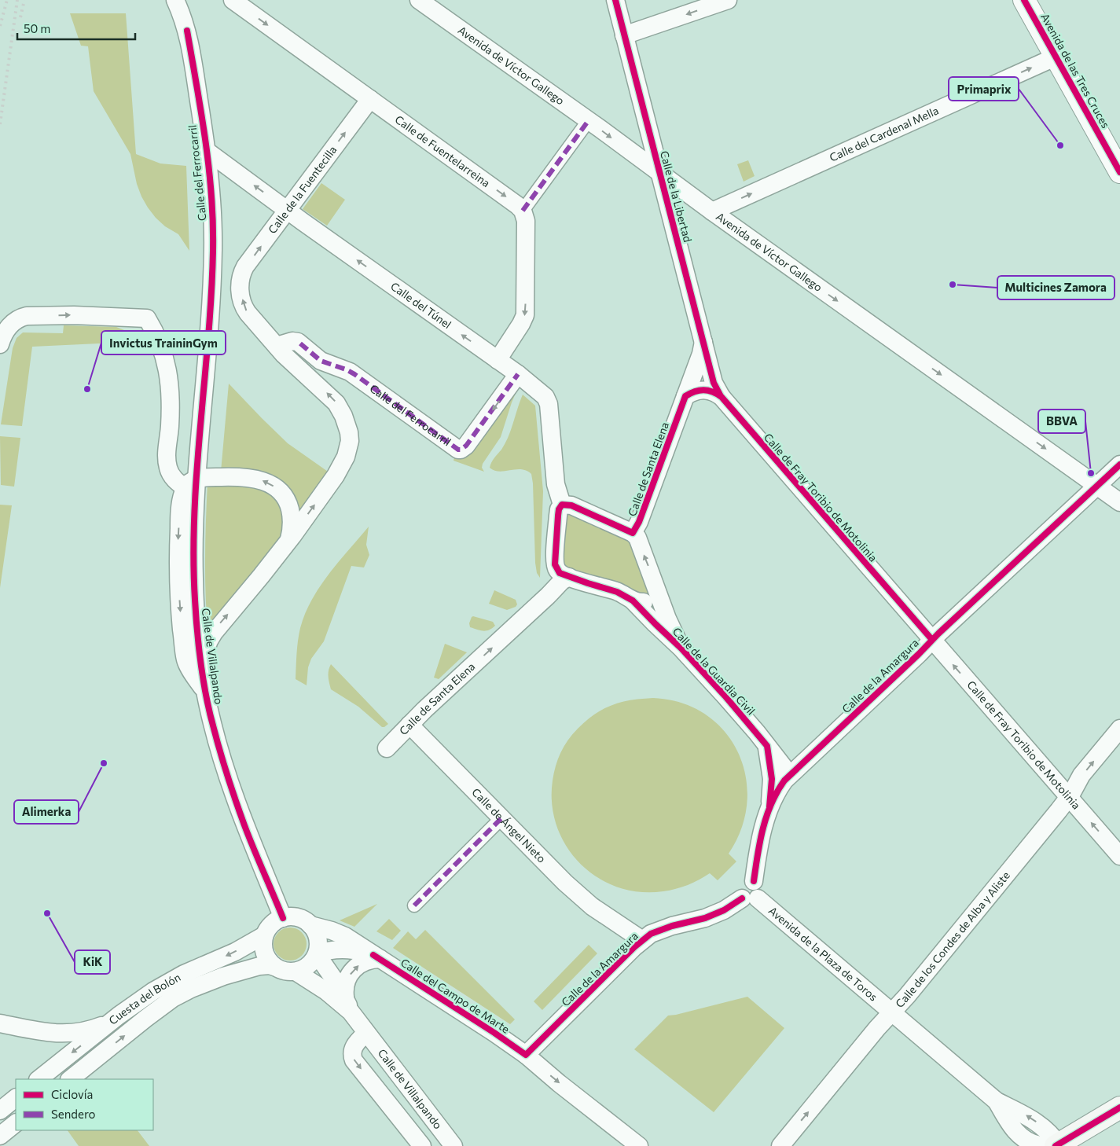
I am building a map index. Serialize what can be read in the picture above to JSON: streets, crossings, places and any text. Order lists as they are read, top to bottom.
{
  "streets": {
    "street": [
      "Avenida de Víctor Gallego",
      "Avenida de las Tres Cruces",
      "Calle del Cardenal Mella",
      "Calle de Fuentelarreina",
      "Calle del Ferrocarril",
      "Calle de la Fuentecilla",
      "Calle de la Libertad",
      "Calle del Túnel",
      "Calle de Santa Elena",
      "Calle de Fray Toribio de Motolinia",
      "Calle de Villalpando",
      "Calle de la Guardia Civil",
      "Calle de la Amargura",
      "Calle de Ángel Nieto",
      "Calle de los Condes de Alba y Aliste",
      "Avenida de la Plaza de Toros",
      "Calle del Campo de Marte",
      "Cuesta del Bolón"
    ]
  },
  "crossings": [
    ["Avenida de Víctor Gallego", "Calle del Cardenal Mella"],
    ["Avenida de Víctor Gallego", "Calle de la Libertad"],
    ["Avenida de Víctor Gallego", "Calle de la Amargura"],
    ["Avenida de las Tres Cruces", "Calle del Cardenal Mella"],
    ["Calle de Fuentelarreina", "Calle de la Fuentecilla"],
    ["Calle del Ferrocarril", "Calle de la Fuentecilla"],
    ["Calle del Ferrocarril", "Calle del Túnel"],
    ["Calle del Ferrocarril", "Calle de Villalpando"],
    ["Calle de la Fuentecilla", "Calle del Túnel"],
    ["Calle de la Libertad", "Calle de Santa Elena"],
    ["Calle de la Libertad", "Calle de Fray Toribio de Motolinia"],
    ["Calle del Túnel", "Calle de Santa Elena"],
    ["Calle de Santa Elena", "Calle de Fray Toribio de Motolinia"],
    ["Calle de Santa Elena", "Calle de la Guardia Civil"],
    ["Calle de Santa Elena", "Calle de Ángel Nieto"],
    ["Calle de Fray Toribio de Motolinia", "Calle de la Amargura"],
    ["Calle de Fray Toribio de Motolinia", "Calle de los Condes de Alba y Aliste"],
    ["Calle de Villalpando", "Calle del Campo de Marte"],
    ["Calle de Villalpando", "Cuesta del Bolón"],
    ["Calle de la Guardia Civil", "Calle de la Amargura"],
    ["Calle de la Amargura", "Calle de Ángel Nieto"],
    ["Calle de la Amargura", "Avenida de la Plaza de Toros"],
    ["Calle de la Amargura", "Calle del Campo de Marte"],
    ["Calle de los Condes de Alba y Aliste", "Avenida de la Plaza de Toros"],
    ["Calle del Campo de Marte", "Cuesta del Bolón"]
  ],
  "one_way": [
    "Avenida de Víctor Gallego",
    "Calle del Cardenal Mella",
    "Calle de Fuentelarreina",
    "Calle de la Fuentecilla",
    "Calle del Túnel",
    "Calle de Santa Elena",
    "Calle de Fray Toribio de Motolinia",
    "Calle de los Condes de Alba y Aliste"
  ],
  "places": [
    "Primaprix",
    "Multicines Zamora",
    "Invictus TraininGym",
    "BBVA",
    "Alimerka",
    "KiK"
  ],
  "legend": ["Ciclovía", "Sendero"],
  "scale_bar": "50 m"
}
